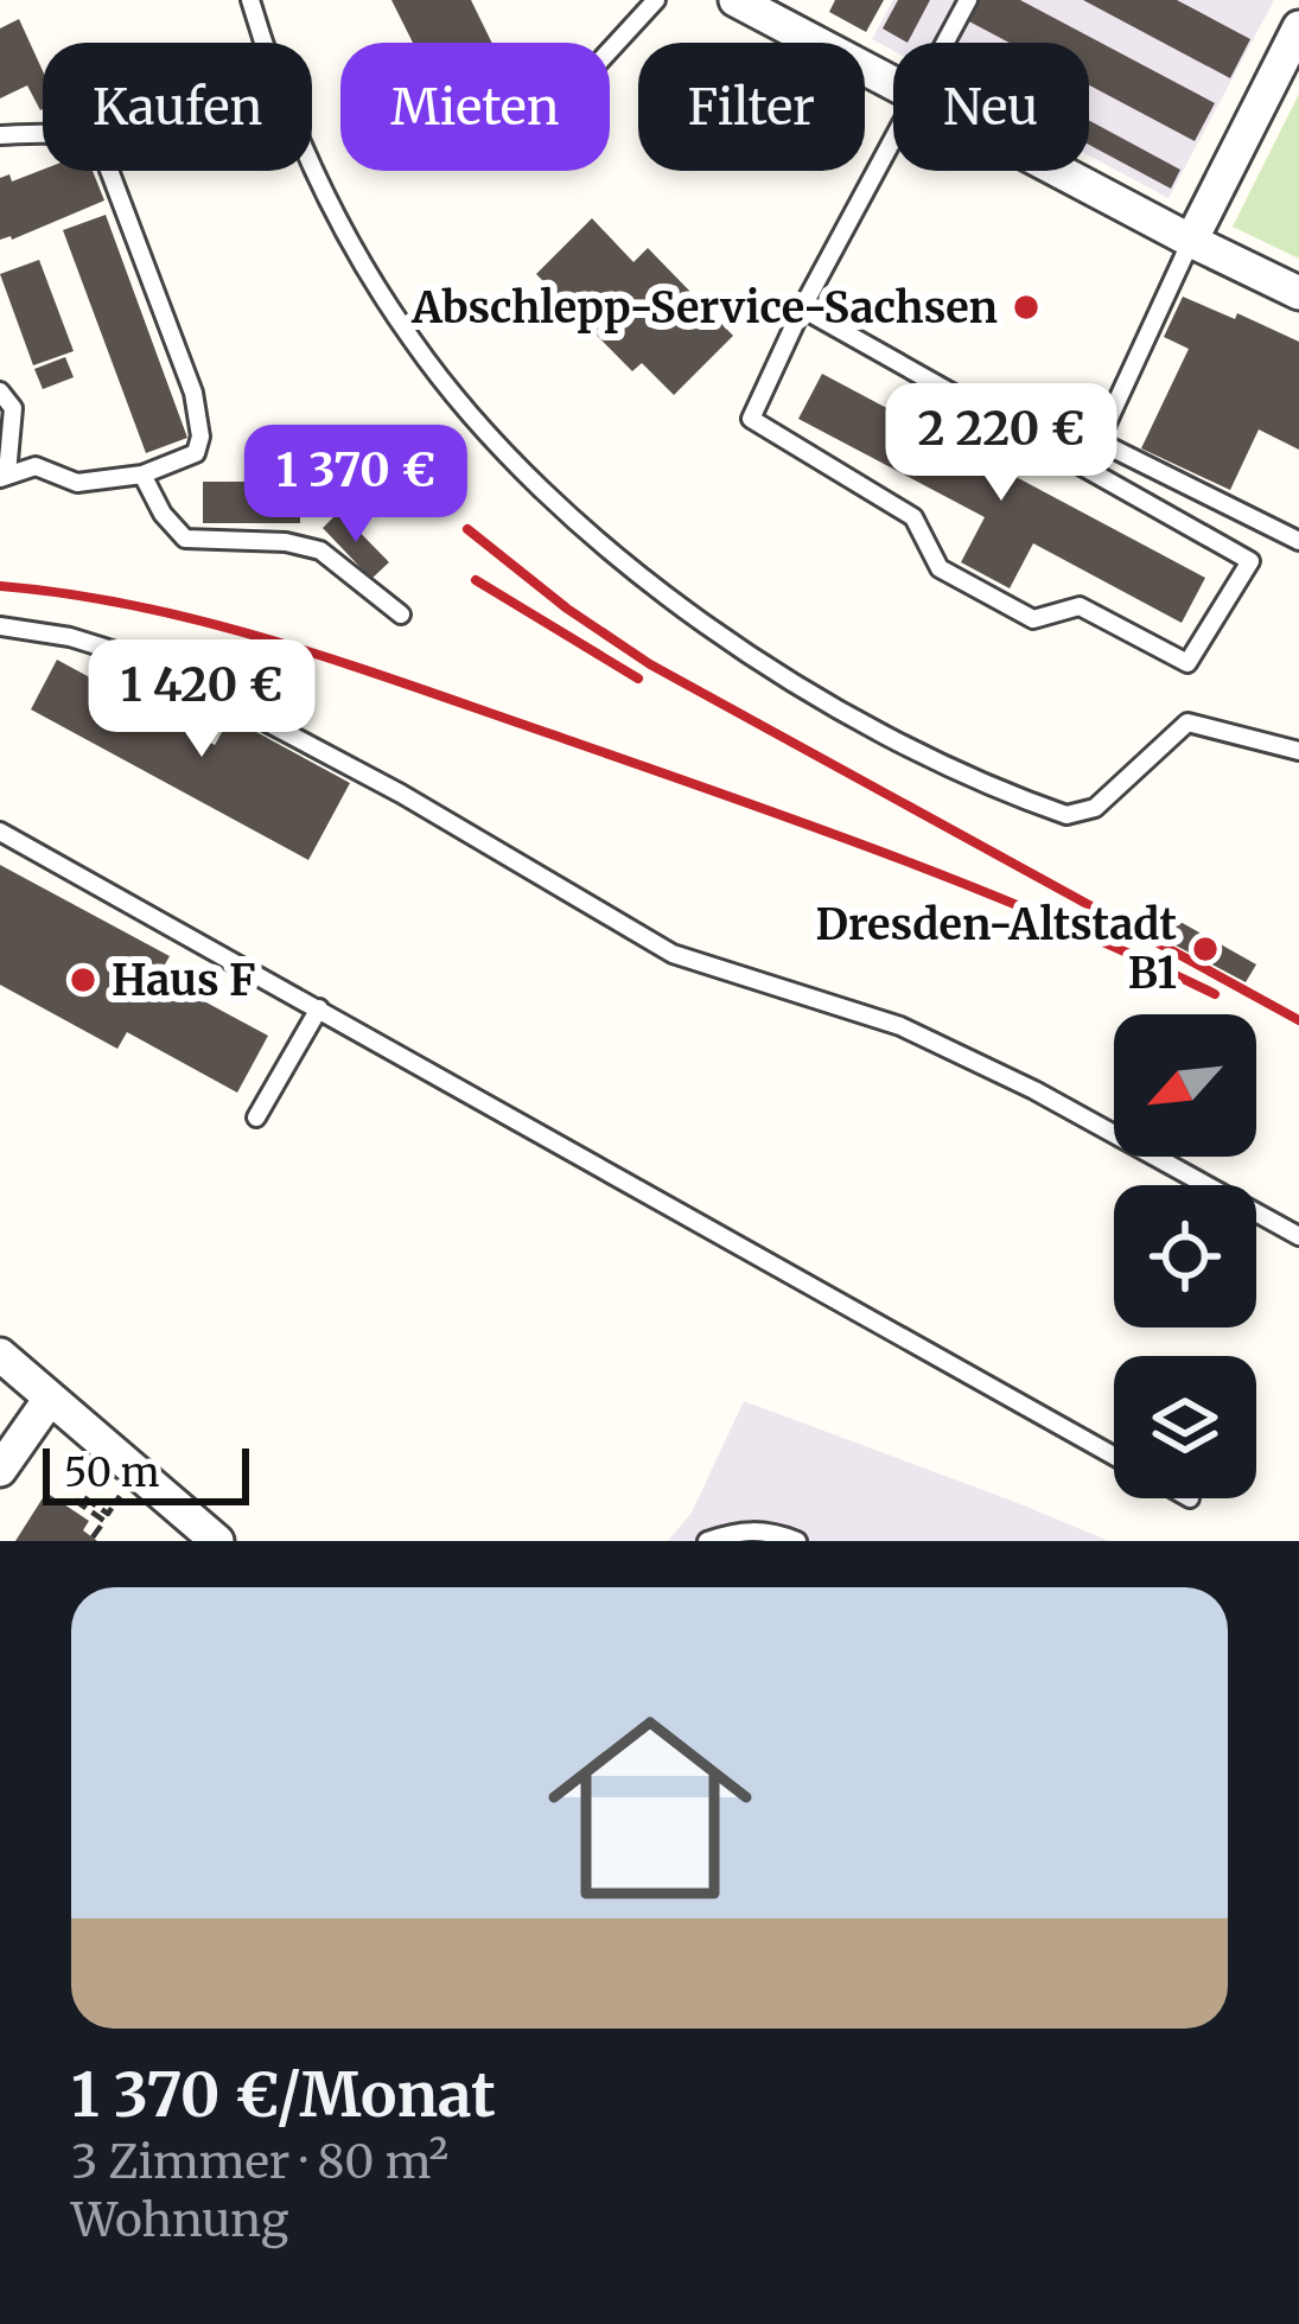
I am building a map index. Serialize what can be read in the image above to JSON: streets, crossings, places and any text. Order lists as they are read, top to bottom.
{
  "places": ["Abschlepp-Service-Sachsen", "Dresden-Altstadt B1", "Haus F"],
  "scale_bar": "50 m",
  "north": "bottom left",
  "page": {
    "chip": [
      "Kaufen",
      "Mieten",
      "Filter",
      "Neu"
    ],
    "price": ["2 220 €", "1 370 €", "1 420 €"],
    "scale": "50 m",
    "list": [
      {
        "name": "1 370 €/Monat",
        "note": "3 Zimmer · 80 m² · Wohnung"
      }
    ]
  }
}
